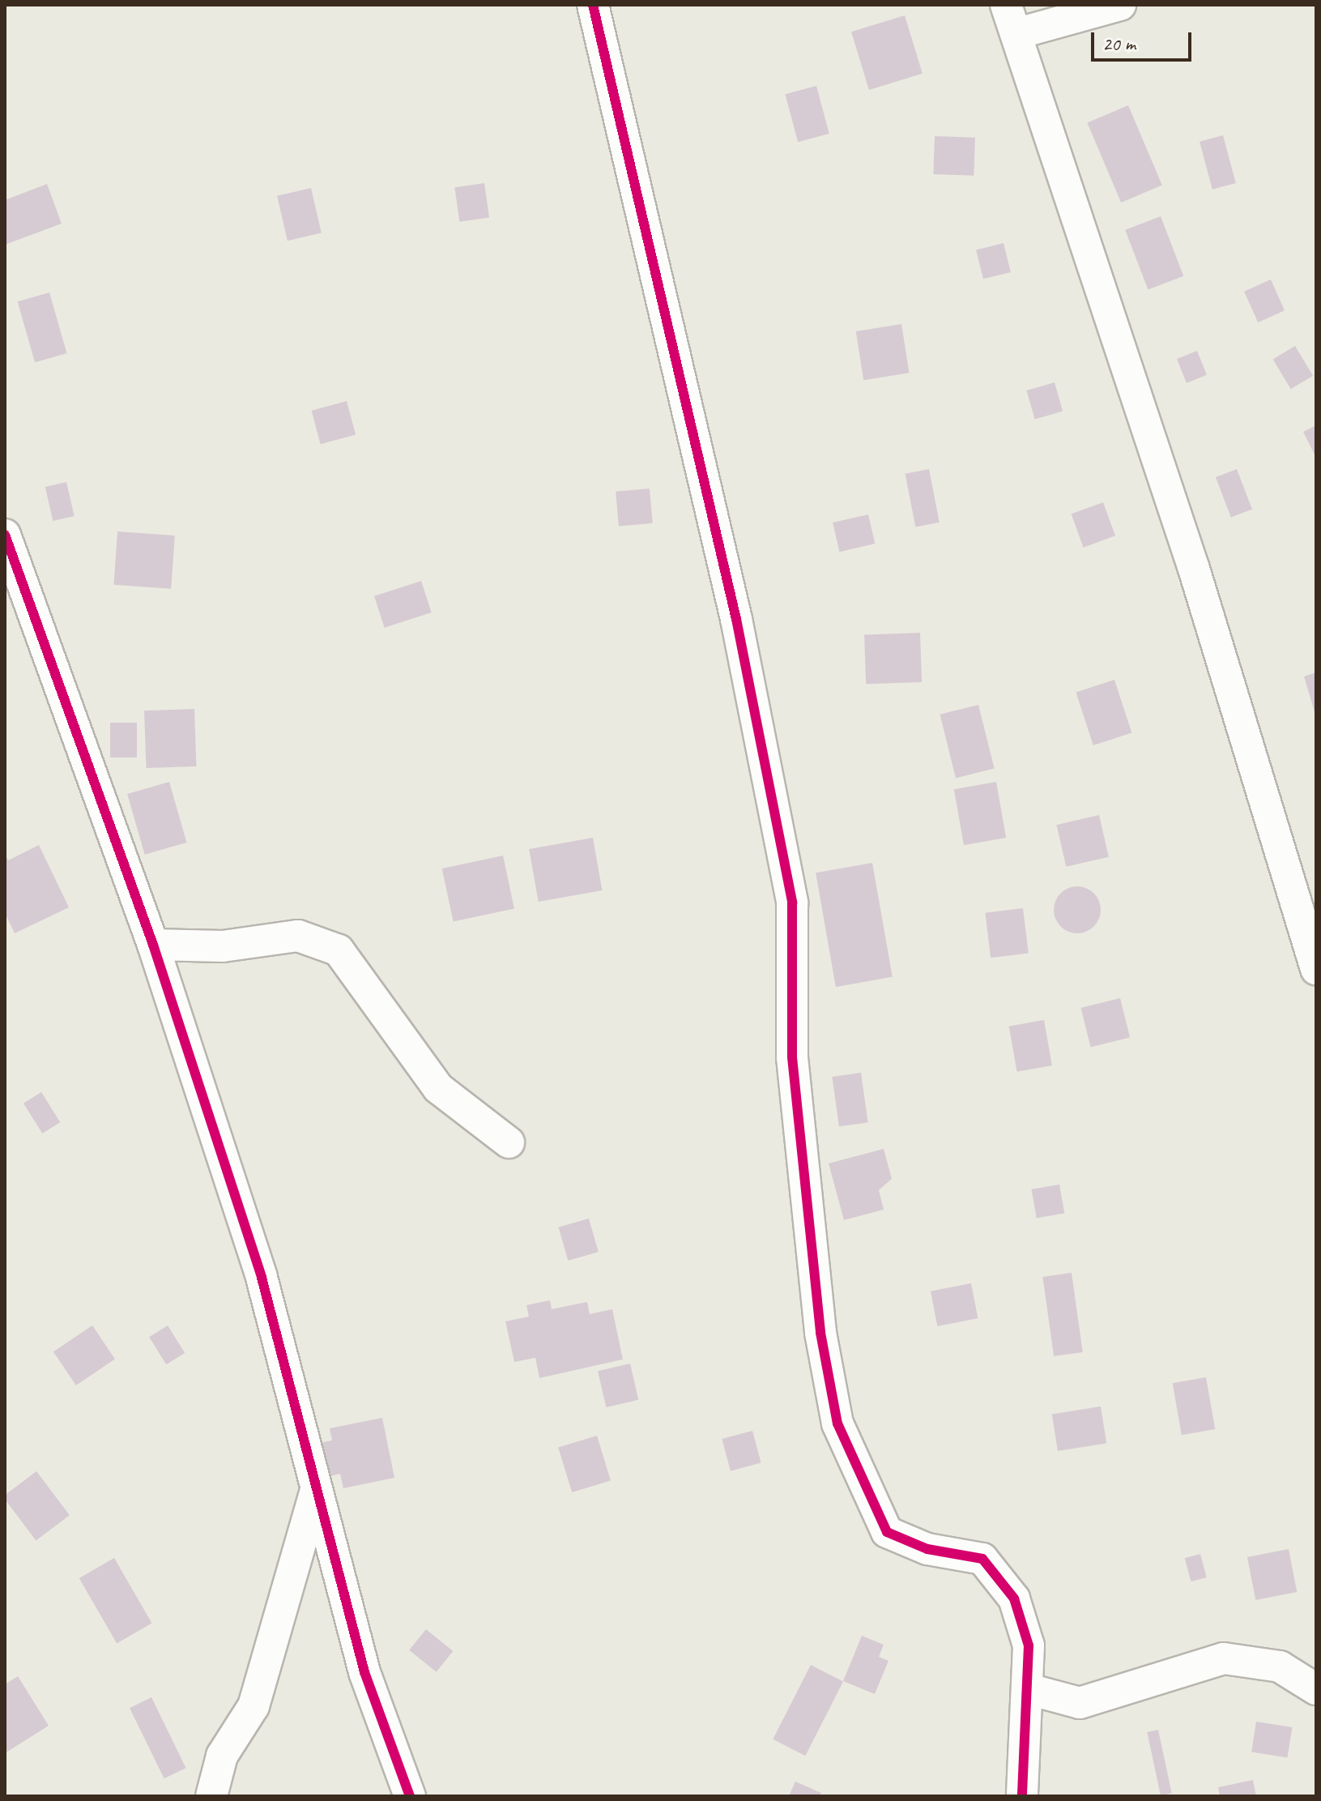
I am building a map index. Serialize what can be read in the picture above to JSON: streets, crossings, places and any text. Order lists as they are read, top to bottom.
{
  "scale_bar": "20 m"
}
